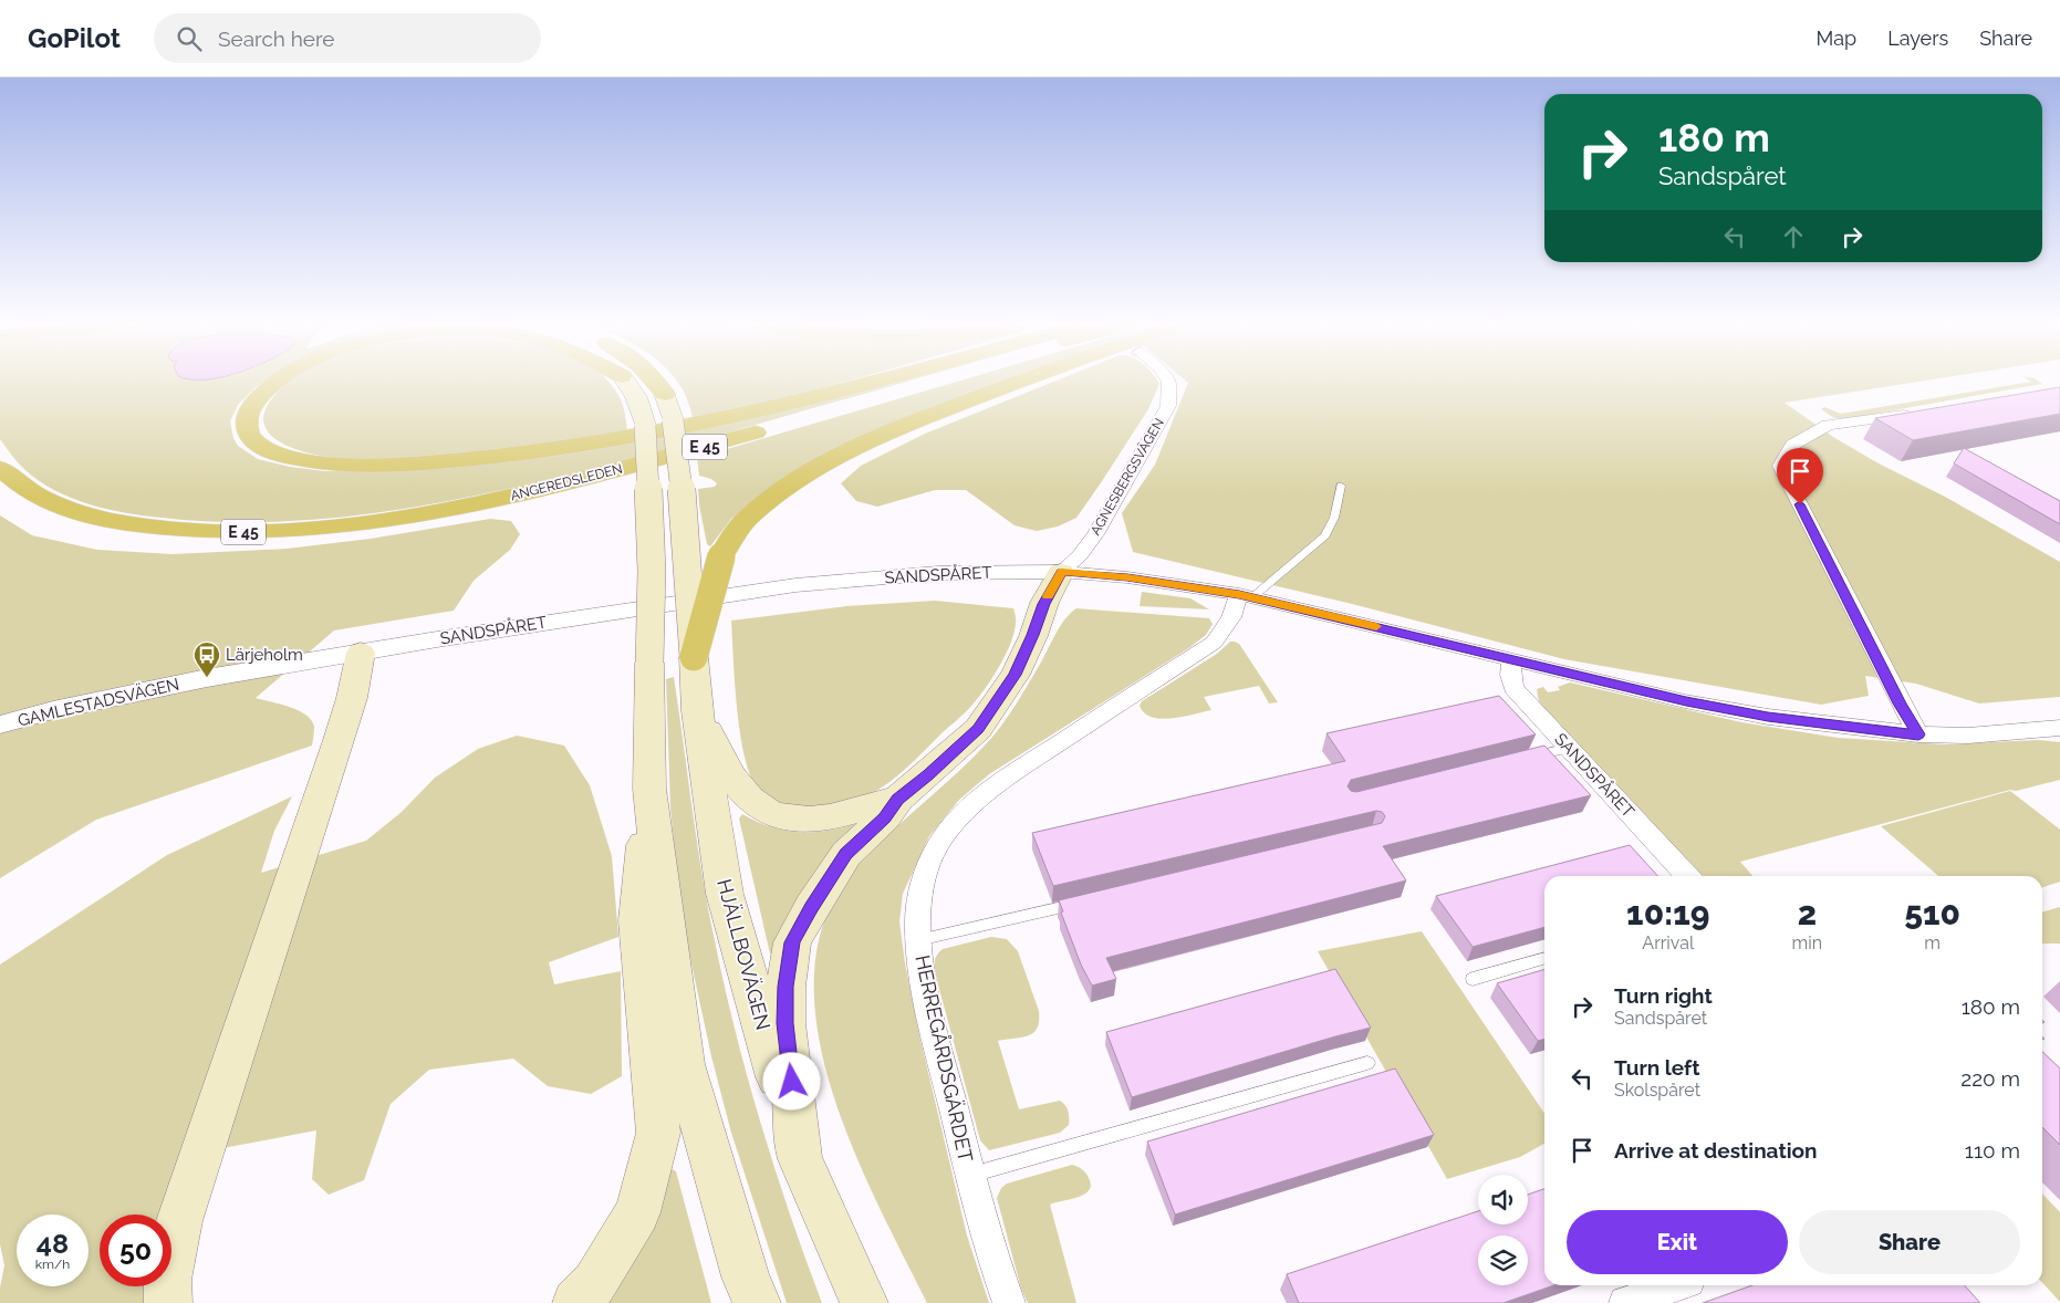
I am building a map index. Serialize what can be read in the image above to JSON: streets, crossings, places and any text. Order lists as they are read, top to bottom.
{
  "streets": {
    "highway": ["E 45", "ANGEREDSLEDEN"],
    "main road": ["HJÄLLBOVÄGEN"],
    "street": [
      "AGNESBERGSVÄGEN",
      "SANDSPÅRET",
      "GAMLESTADSVÄGEN",
      "HERREGÅRDSGÄRDET"
    ]
  },
  "crossings": [
    ["AGNESBERGSVÄGEN", "SANDSPÅRET"],
    ["SANDSPÅRET", "GAMLESTADSVÄGEN"],
    ["SANDSPÅRET", "HERREGÅRDSGÄRDET"]
  ],
  "places": {
    "bus stop": ["Lärjeholm"]
  },
  "page": {
    "header": "GoPilot",
    "search": "Search here",
    "nav": ["Map", "Layers", "Share"],
    "turn": ["180 m", "Sandspåret"],
    "eta": [
      "10:19",
      "Arrival",
      "2",
      "min",
      "510",
      "m"
    ],
    "list": [
      {
        "name": "Turn right",
        "note": "Sandspåret",
        "value": "180 m"
      },
      {
        "name": "Turn left",
        "note": "Skolspåret",
        "value": "220 m"
      },
      {
        "name": "Arrive at destination",
        "value": "110 m"
      }
    ],
    "buttons": ["Exit", "Share"],
    "speed": "48 km/h",
    "limit": "50"
  }
}
